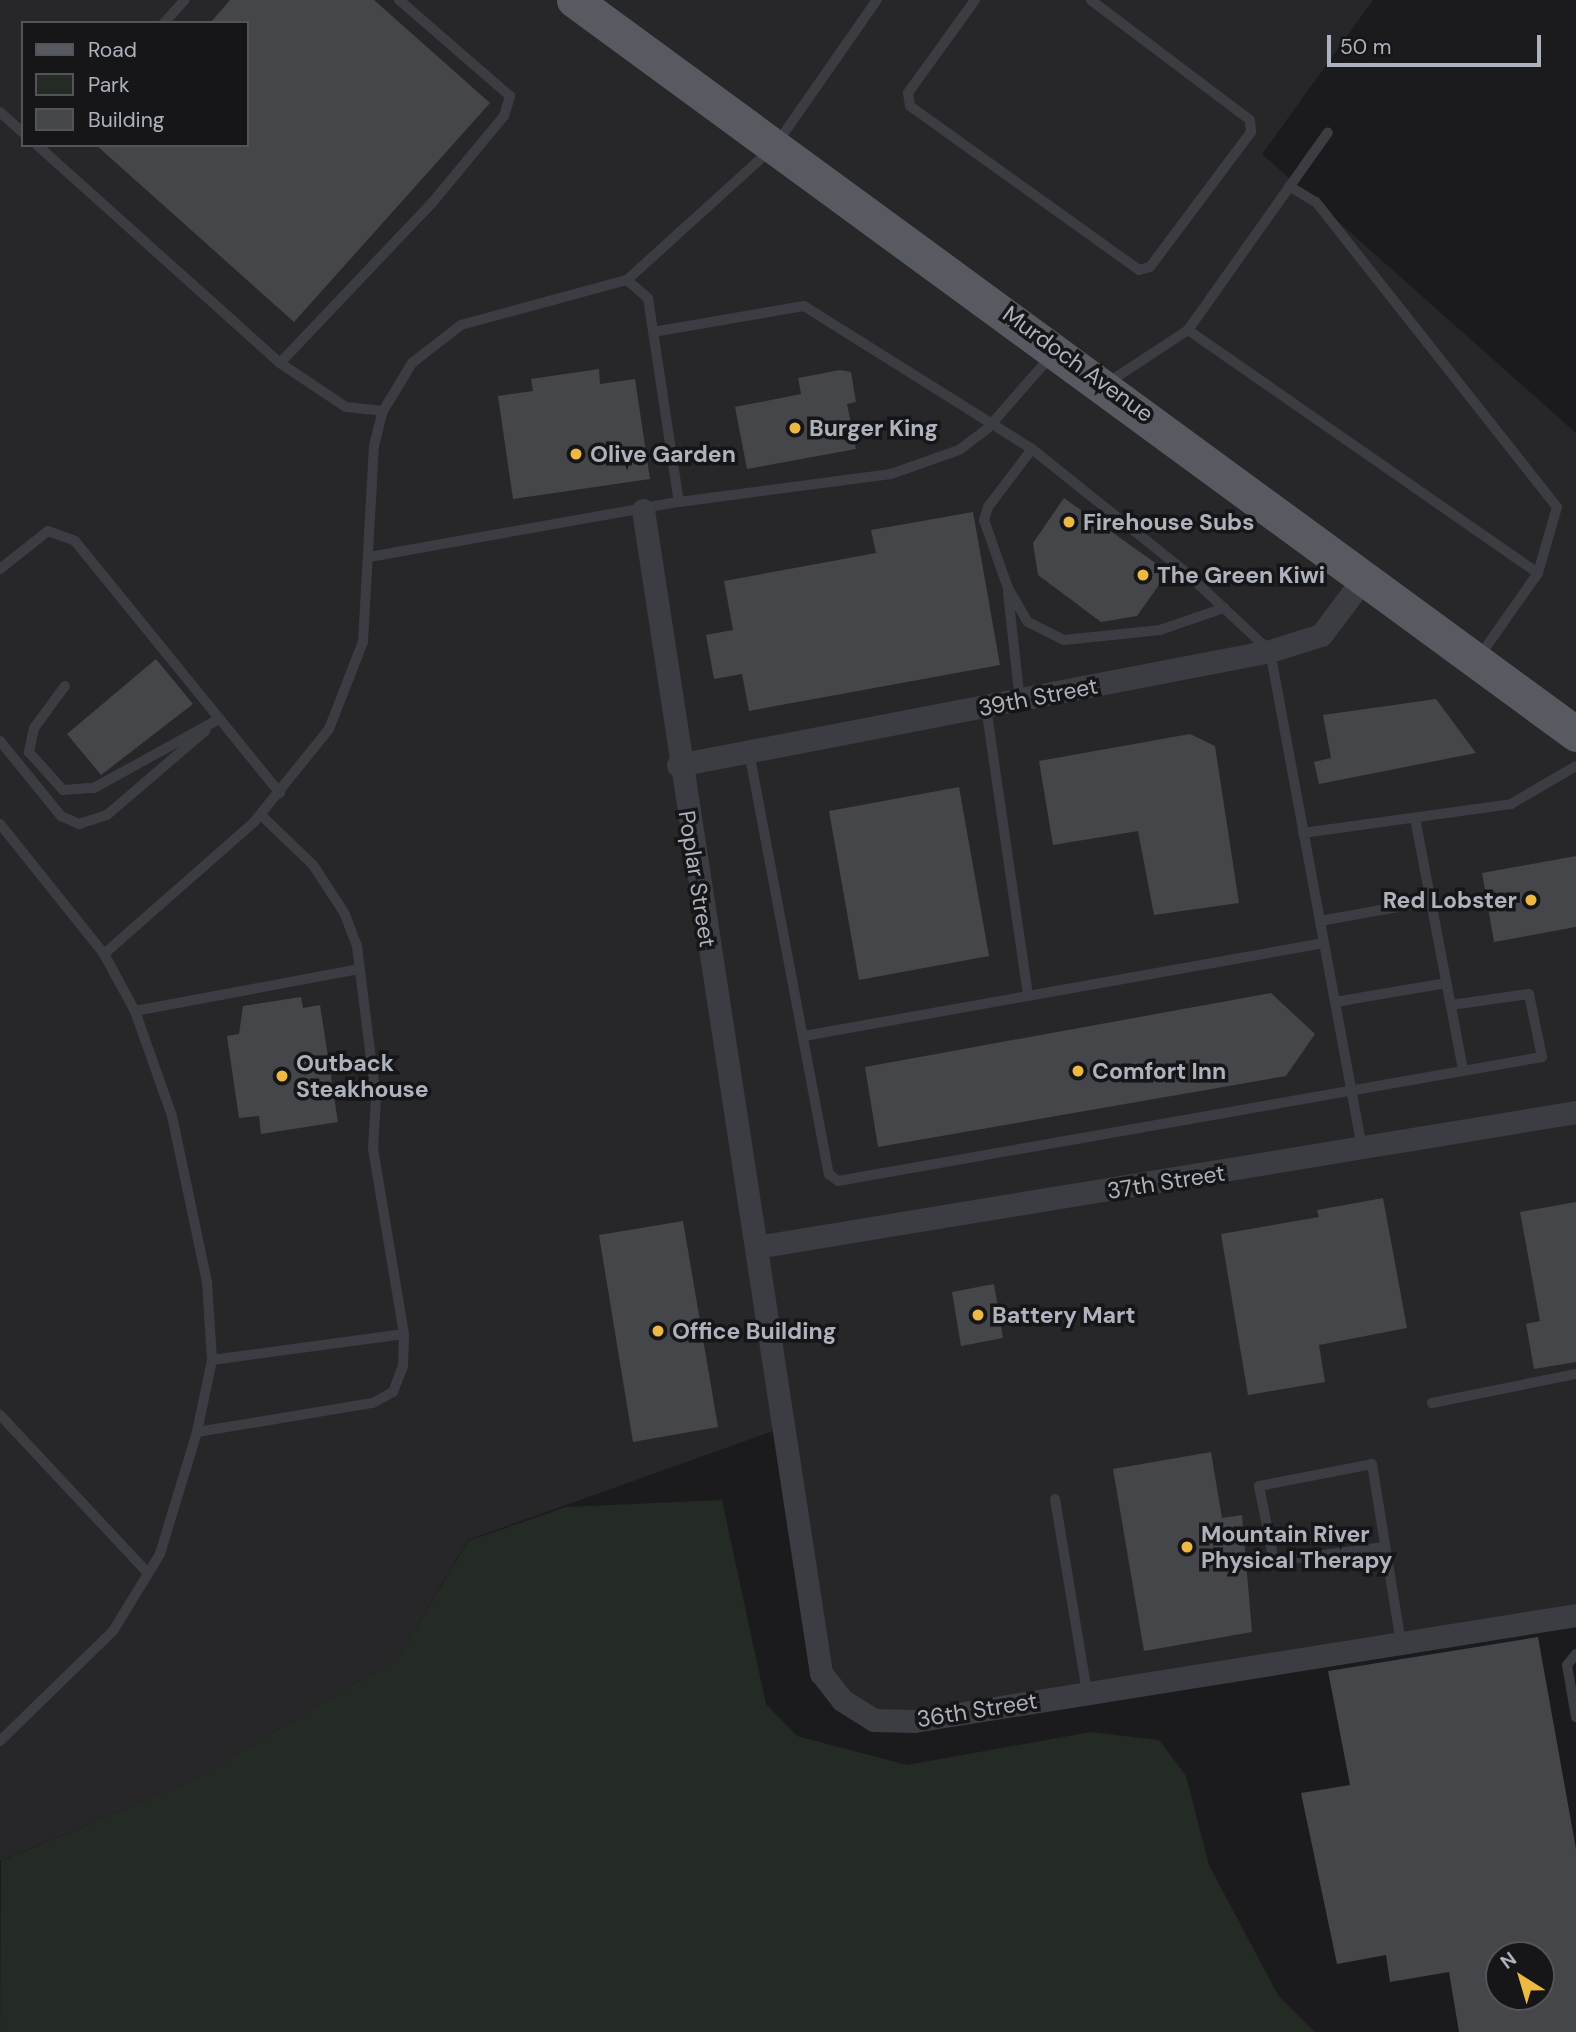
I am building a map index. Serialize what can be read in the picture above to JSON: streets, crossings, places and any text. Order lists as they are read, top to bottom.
{
  "streets": {
    "main road": ["Murdoch Avenue"],
    "street": [
      "39th Street",
      "Poplar Street",
      "37th Street",
      "36th Street"
    ]
  },
  "crossings": [
    ["Murdoch Avenue", "39th Street"],
    ["39th Street", "Poplar Street"],
    ["Poplar Street", "37th Street"],
    ["Poplar Street", "36th Street"],
    ["37th Street", "36th Street"]
  ],
  "places": [
    "Burger King",
    "Olive Garden",
    "Firehouse Subs",
    "The Green Kiwi",
    "Red Lobster",
    "Comfort Inn",
    "Outback Steakhouse",
    "Battery Mart",
    "Office Building",
    "Mountain River Physical Therapy"
  ],
  "legend": ["Road", "Park", "Building"],
  "scale_bar": "50 m",
  "north": "top left"
}
